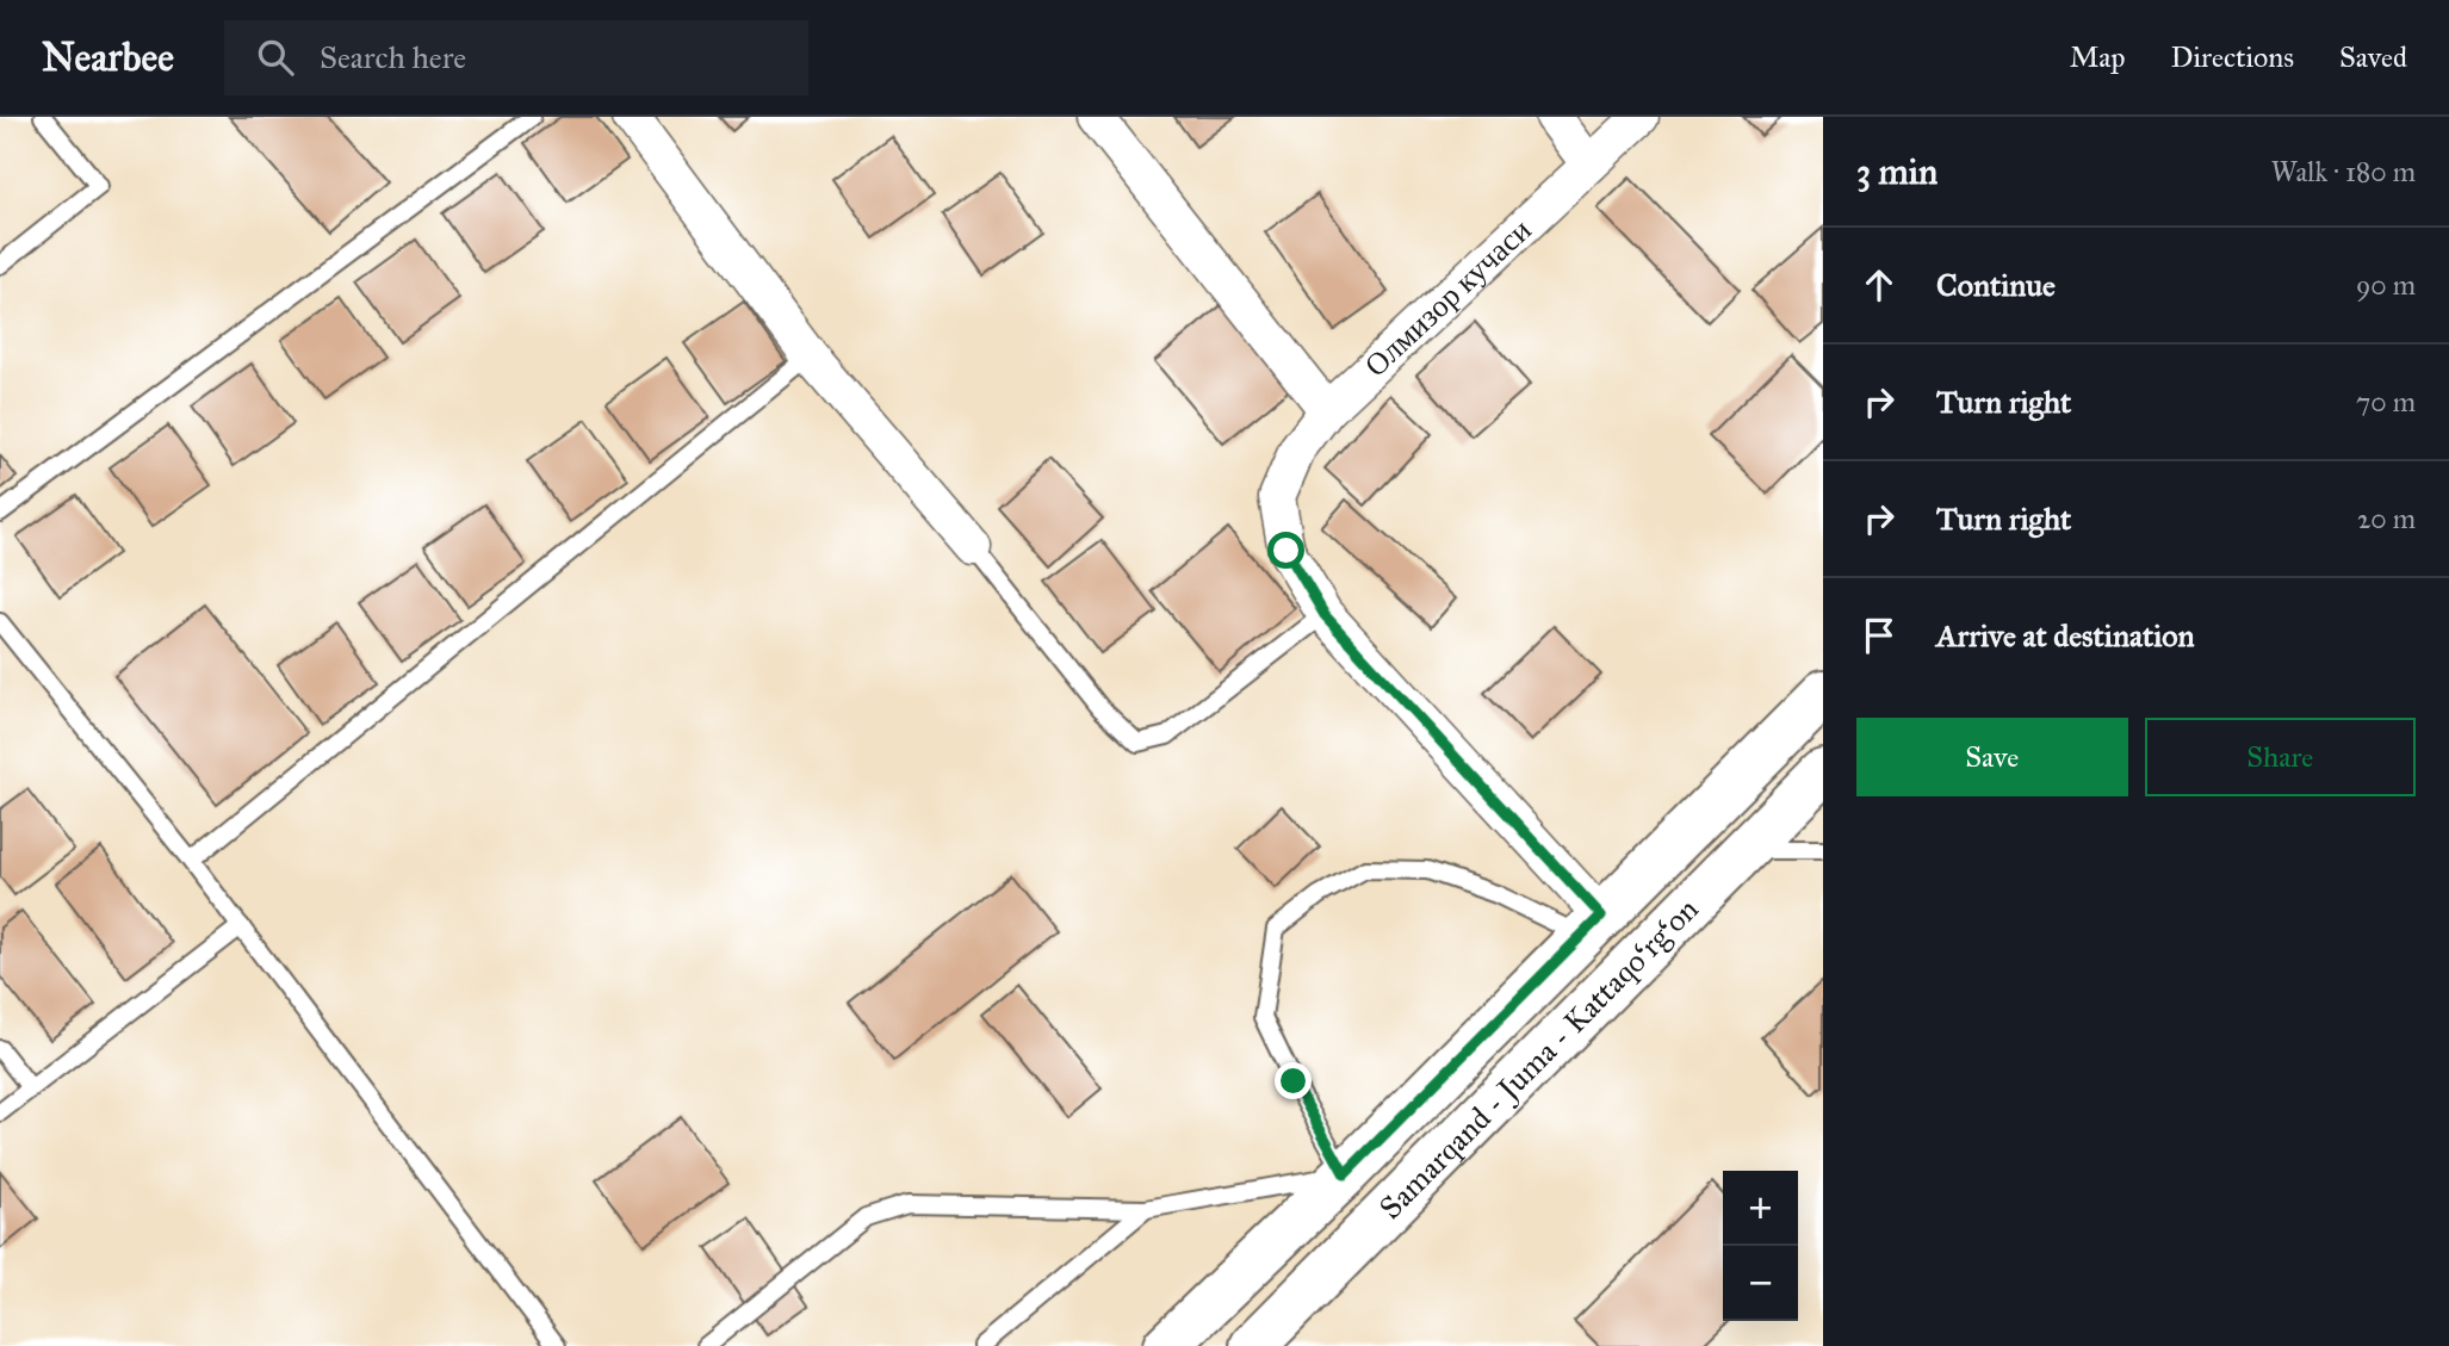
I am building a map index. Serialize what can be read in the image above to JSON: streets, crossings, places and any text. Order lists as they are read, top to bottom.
{
  "streets": {
    "main road": ["Samarqand - Juma - Kattaqo‘rg‘on"],
    "street": ["Олмизор кучаси"]
  },
  "page": {
    "header": "Nearbee",
    "search": "Search here",
    "nav": ["Map", "Directions", "Saved"],
    "heading": ["3 min", "Walk · 180 m"],
    "list": [
      ["Continue", "90 m"],
      ["Turn right", "70 m"],
      ["Turn right", "20 m"],
      "Arrive at destination"
    ],
    "buttons": ["Save", "Share"],
    "map_buttons": ["+", "−"]
  }
}
